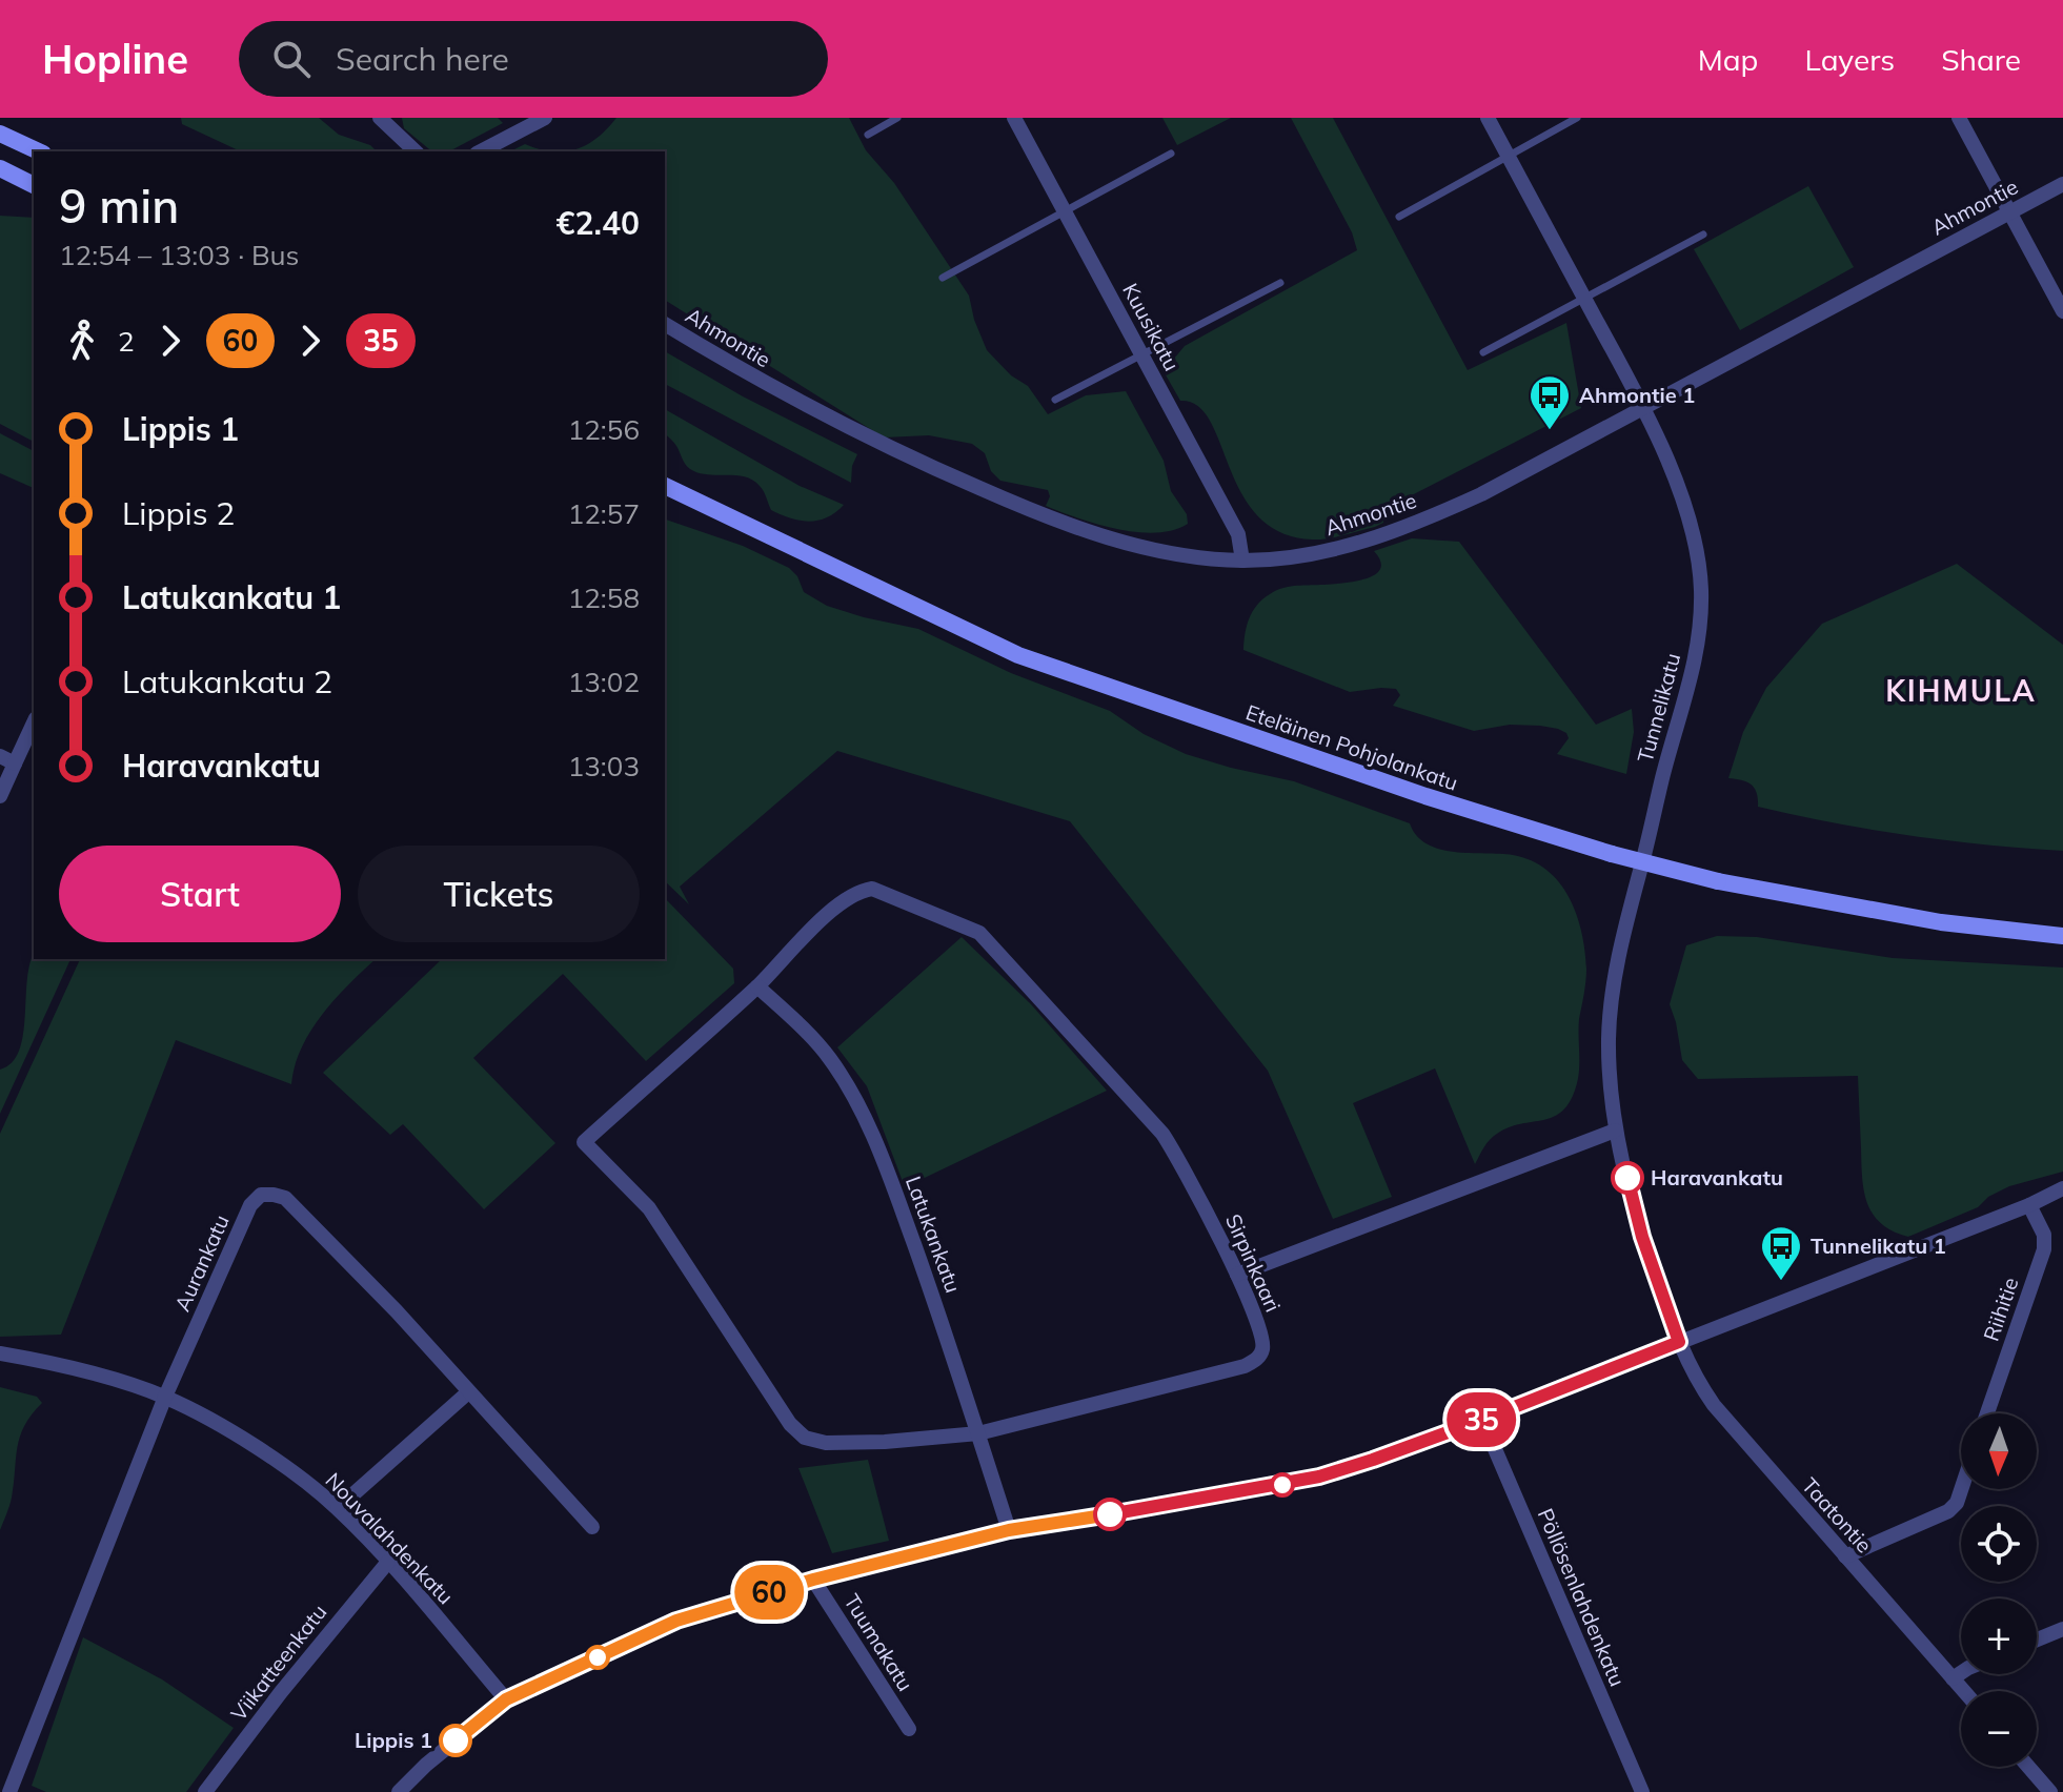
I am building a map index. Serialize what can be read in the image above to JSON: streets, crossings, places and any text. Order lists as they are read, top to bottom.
{
  "streets": {
    "main road": ["Eteläinen Pohjolankatu"],
    "street": [
      "Ahmontie",
      "Kuusikatu",
      "Tunnelikatu",
      "Latukankatu",
      "Aurankatu",
      "Sirpinkaari",
      "Riihitie",
      "Taatontie",
      "Nouvalahdenkatu",
      "Pöllösenlahdenkatu",
      "Tuumakatu",
      "Viikatteenkatu"
    ]
  },
  "crossings": [
    ["Ahmontie", "Kuusikatu"],
    ["Ahmontie", "Tunnelikatu"],
    ["Tunnelikatu", "Taatontie"],
    ["Latukankatu", "Sirpinkaari"],
    ["Aurankatu", "Nouvalahdenkatu"],
    ["Nouvalahdenkatu", "Viikatteenkatu"]
  ],
  "districts": ["KIHMULA"],
  "places": {
    "bus stop": ["Ahmontie 1", "Tunnelikatu 1"],
    "other": ["Haravankatu", "Lippis 1"]
  },
  "lines": ["bus line 35", "bus line 60"],
  "north": "bottom",
  "page": {
    "header": "Hopline",
    "search": "Search here",
    "nav": ["Map", "Layers", "Share"],
    "on_map": ["60", "35"],
    "heading": ["9 min", "12:54 – 13:03 · Bus", "€2.40"],
    "legs": ["2", "60", "35"],
    "list": [
      {
        "name": "Lippis 1",
        "value": "12:56"
      },
      {
        "name": "Lippis 2",
        "value": "12:57"
      },
      {
        "name": "Latukankatu 1",
        "value": "12:58"
      },
      {
        "name": "Latukankatu 2",
        "value": "13:02"
      },
      {
        "name": "Haravankatu",
        "value": "13:03"
      }
    ],
    "buttons": ["Start", "Tickets"],
    "map_buttons": ["+", "−"]
  }
}
